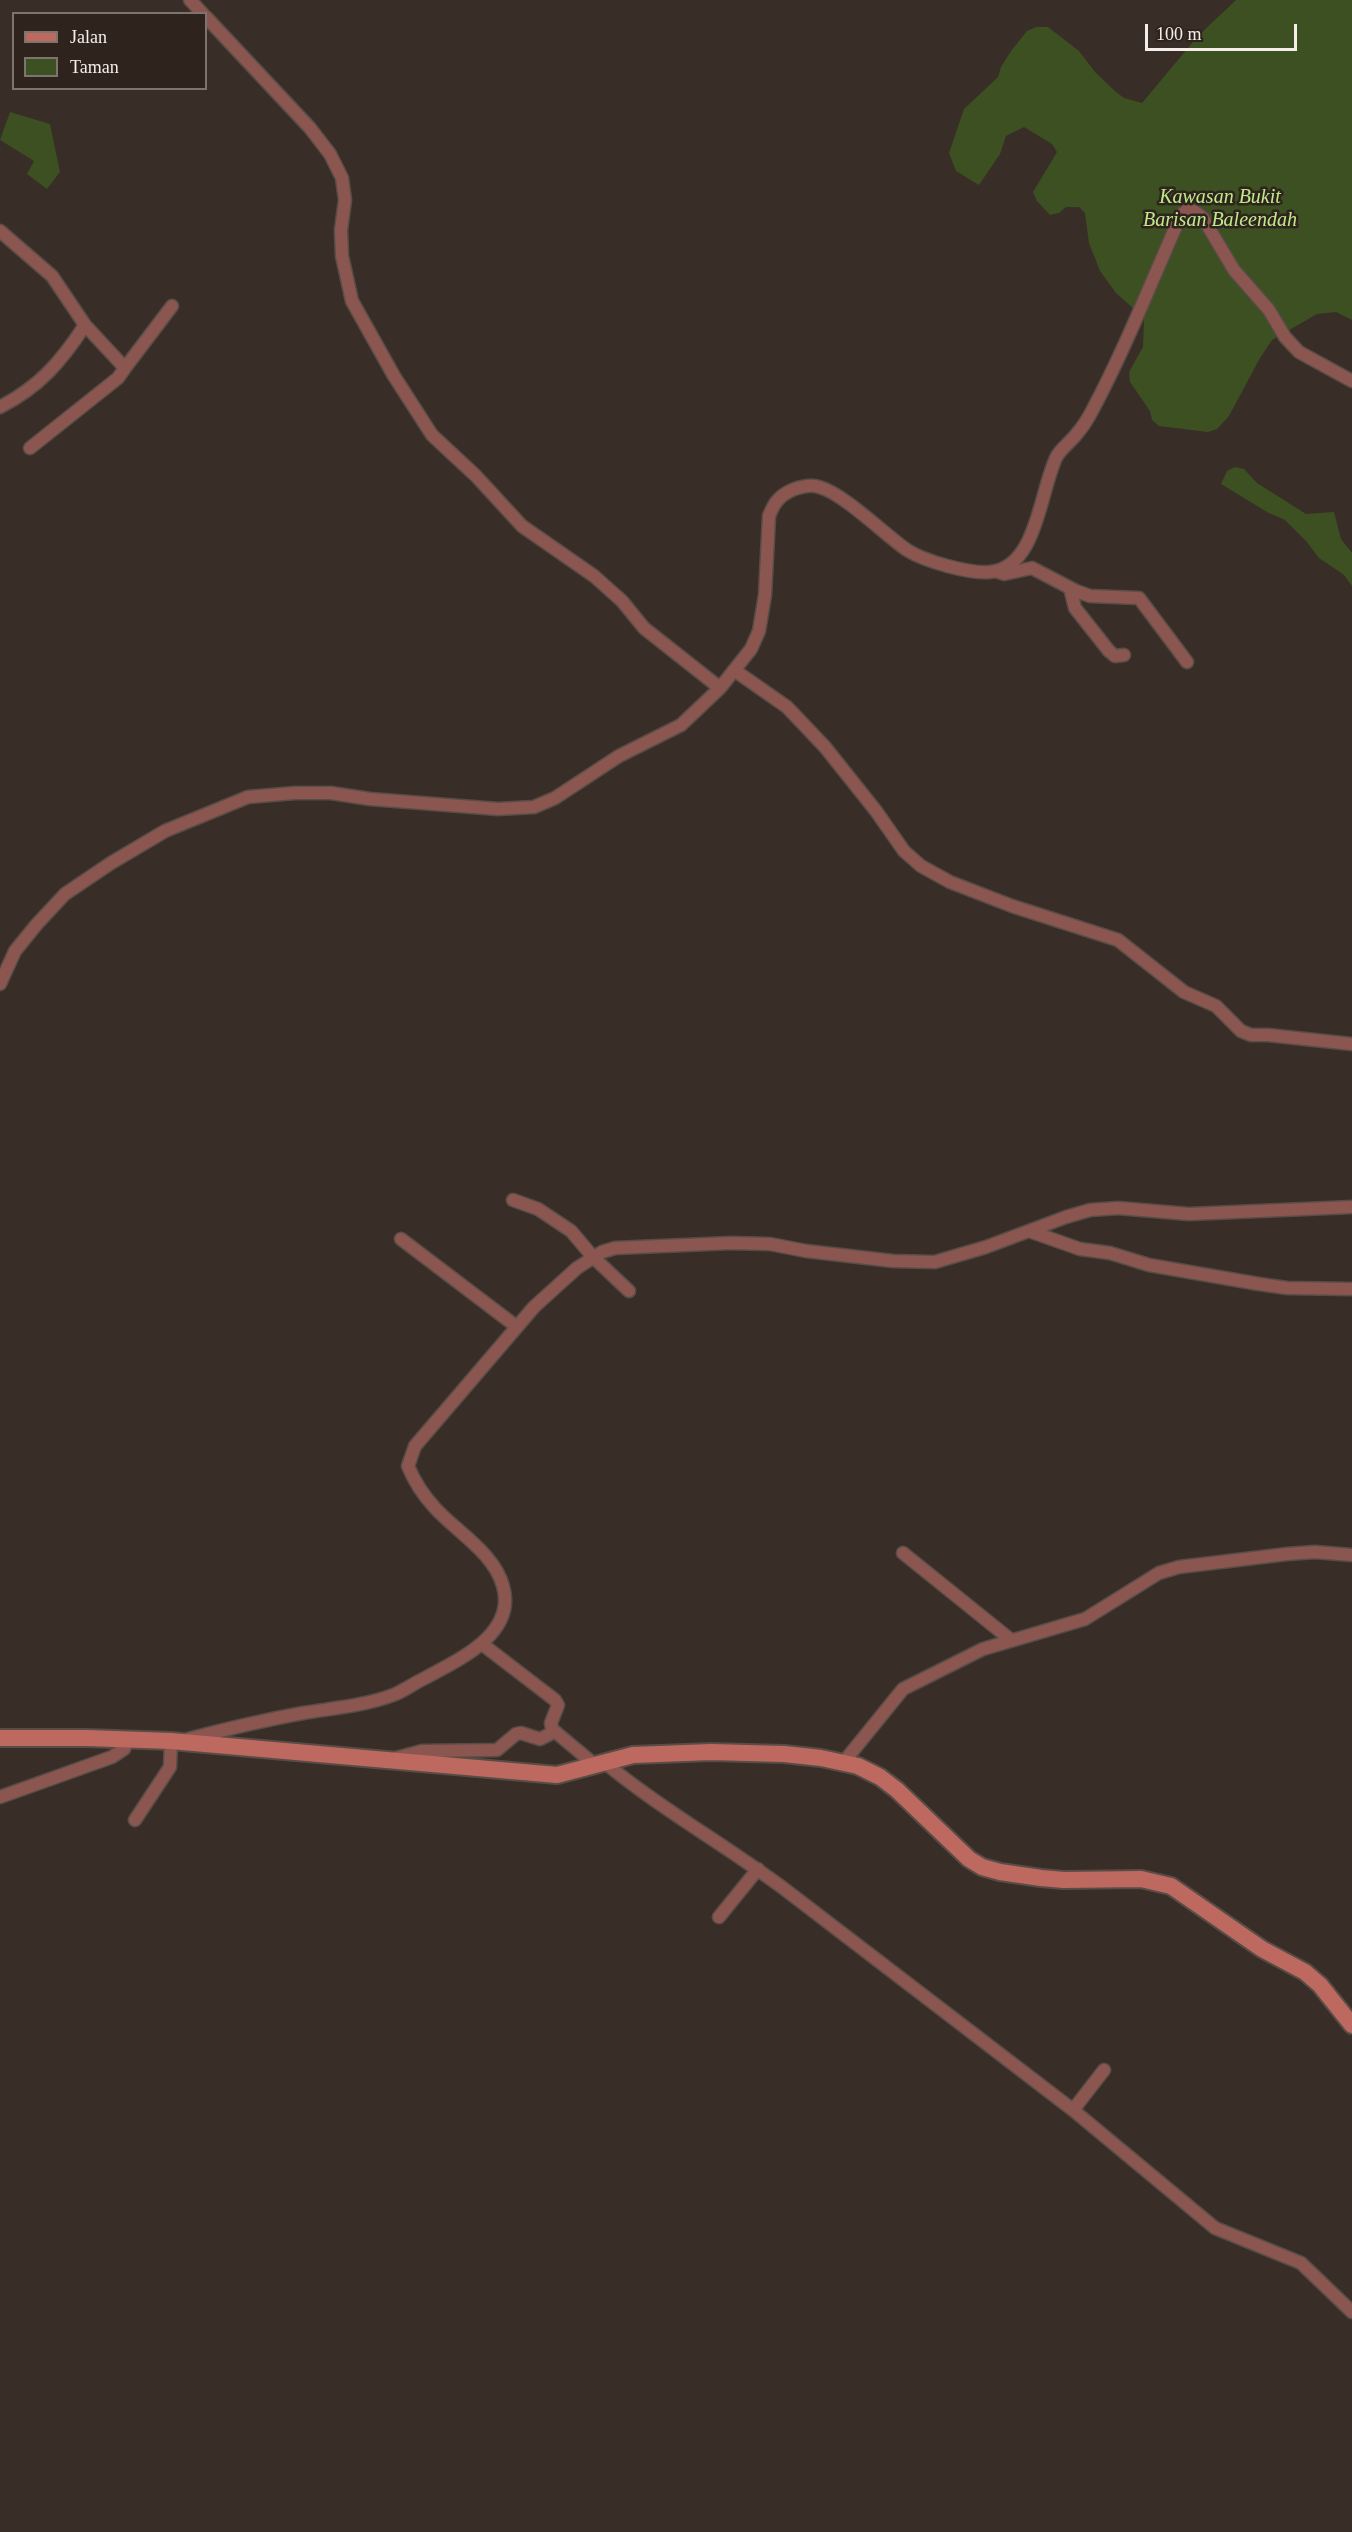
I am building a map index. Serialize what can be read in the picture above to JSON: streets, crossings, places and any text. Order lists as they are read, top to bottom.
{
  "parks": ["Kawasan Bukit Barisan Baleendah"],
  "legend": ["Jalan", "Taman"],
  "scale_bar": "100 m"
}
